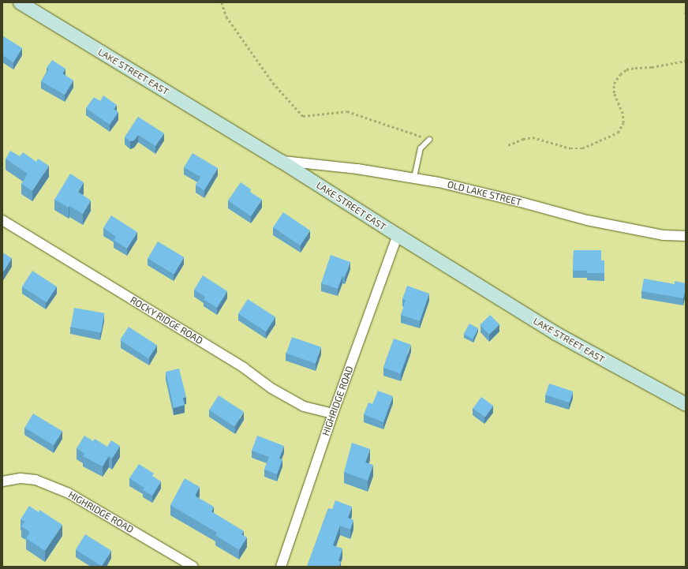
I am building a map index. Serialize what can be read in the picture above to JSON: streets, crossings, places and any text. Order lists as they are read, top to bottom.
{
  "streets": {
    "main road": ["LAKE STREET EAST"],
    "street": ["OLD LAKE STREET", "ROCKY RIDGE ROAD", "HIGHRIDGE ROAD"]
  },
  "crossings": [
    ["LAKE STREET EAST", "OLD LAKE STREET"],
    ["LAKE STREET EAST", "HIGHRIDGE ROAD"],
    ["ROCKY RIDGE ROAD", "HIGHRIDGE ROAD"]
  ]
}
